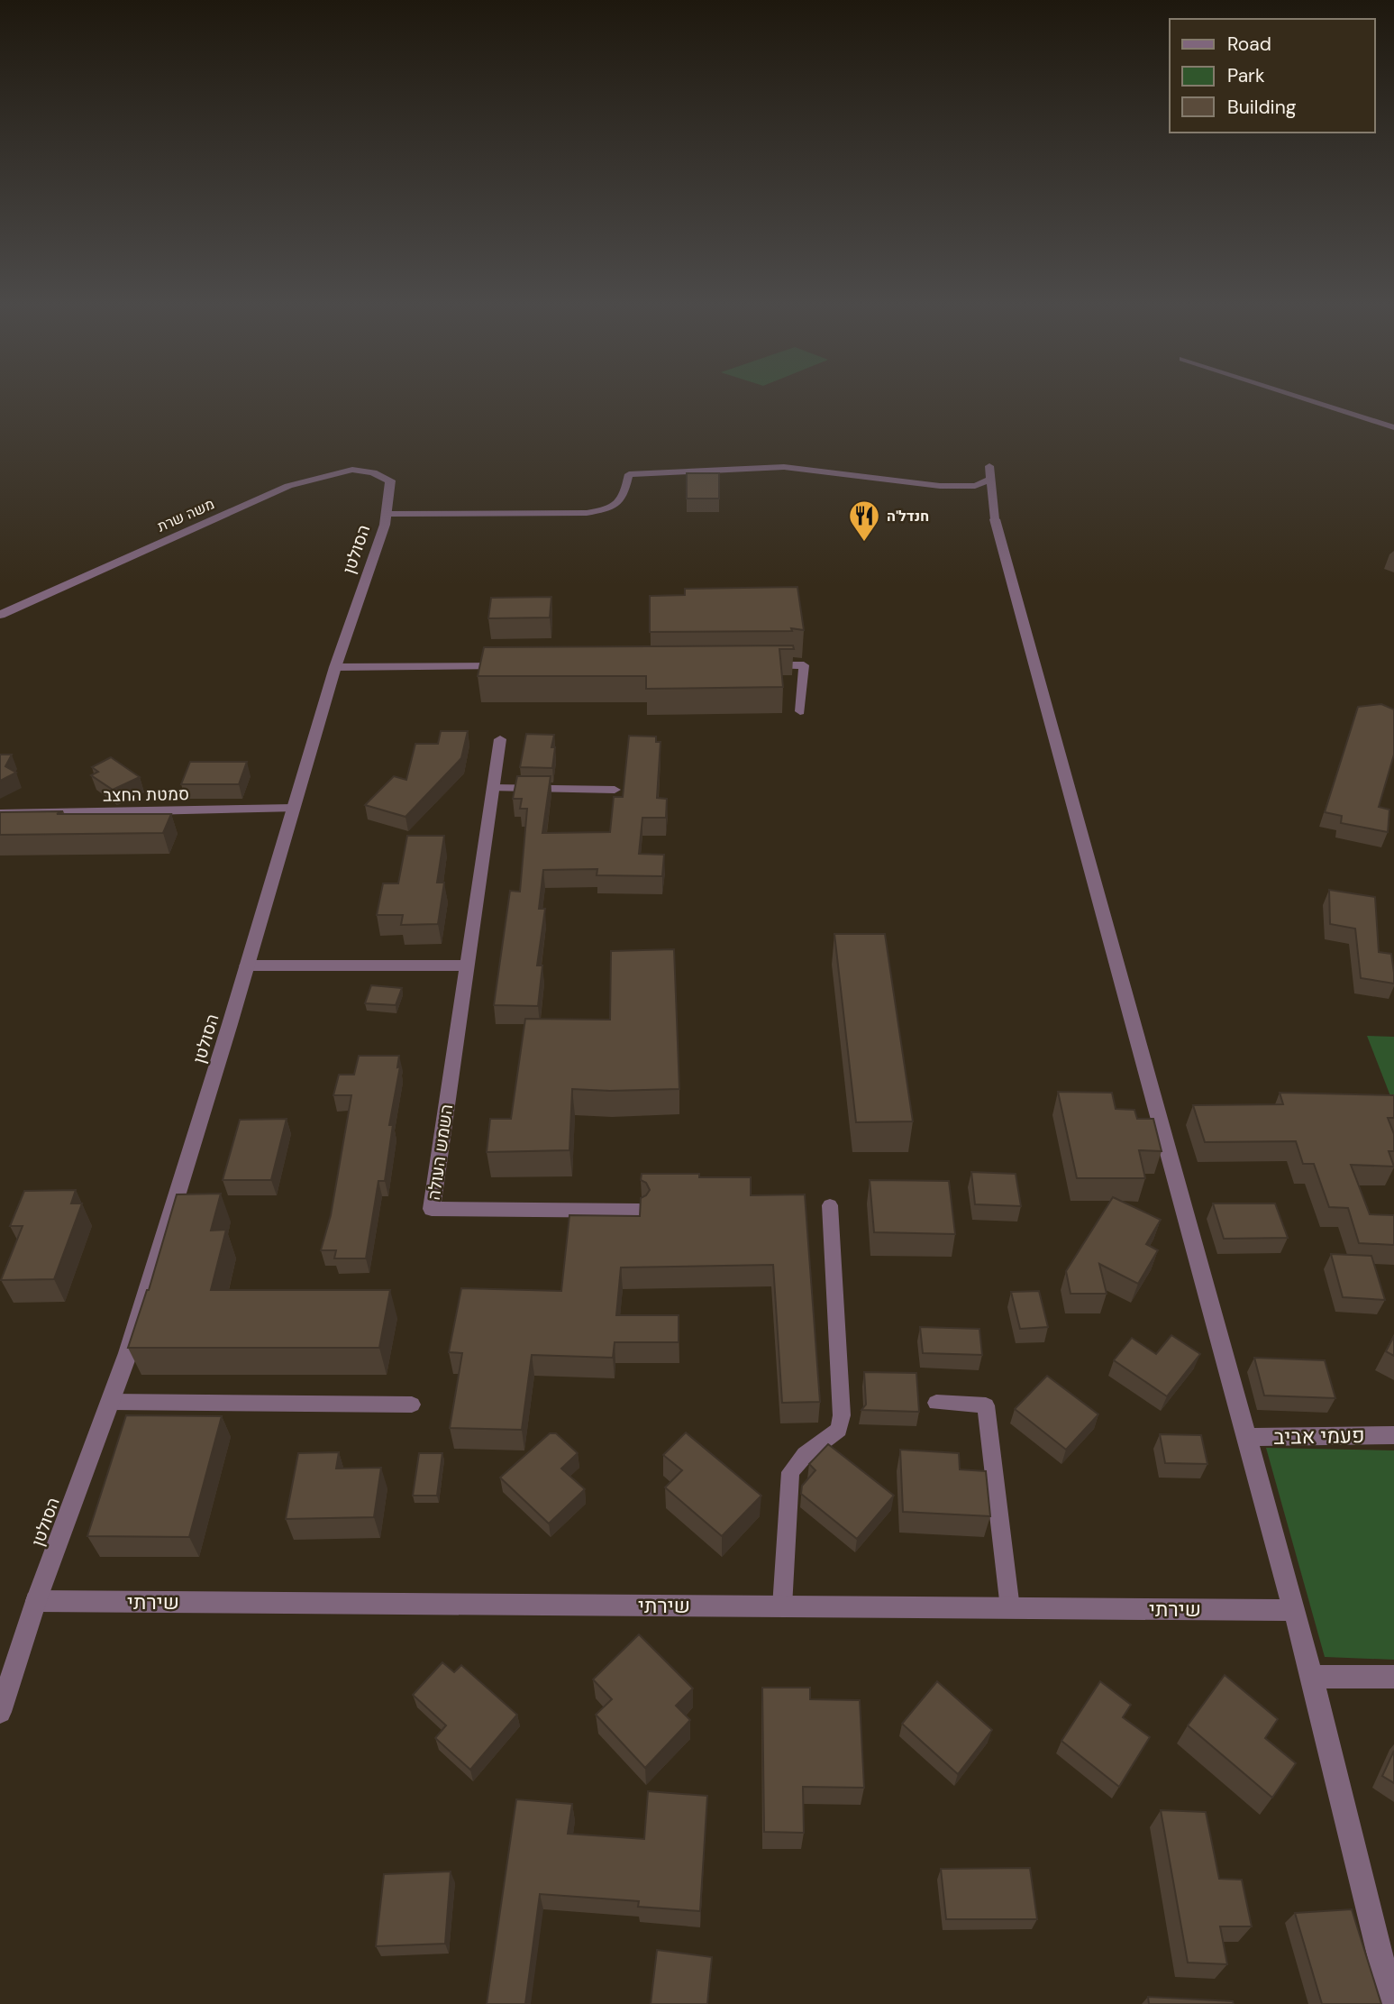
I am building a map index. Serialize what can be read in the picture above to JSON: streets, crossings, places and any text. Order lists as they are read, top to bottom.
{
  "streets": {
    "street": [
      "משה שרת",
      "הסולטן",
      "סמטת החצב",
      "השמש העולה",
      "פעמי אביב",
      "שירתי"
    ]
  },
  "crossings": [
    ["משה שרת", "הסולטן"],
    ["הסולטן", "סמטת החצב"],
    ["הסולטן", "שירתי"]
  ],
  "places": {
    "restaurant": ["חנדל'ה"]
  },
  "legend": ["Road", "Park", "Building"]
}
